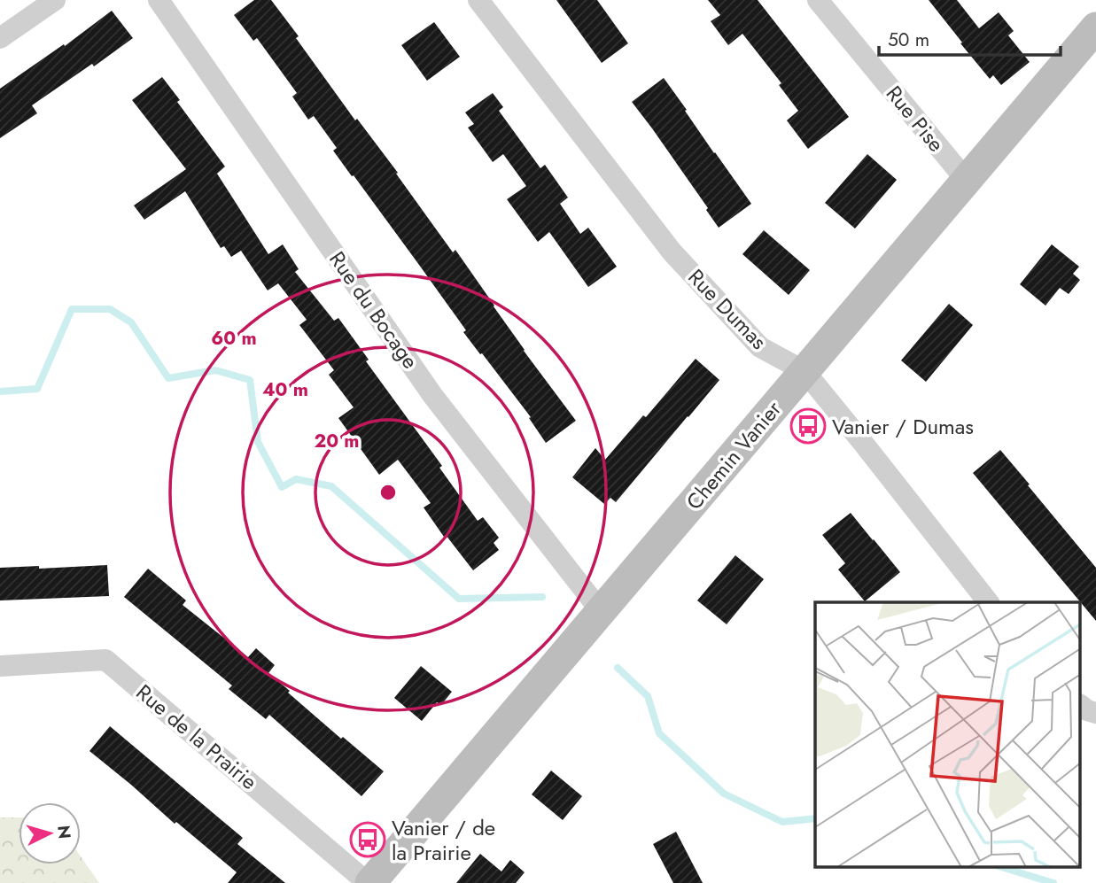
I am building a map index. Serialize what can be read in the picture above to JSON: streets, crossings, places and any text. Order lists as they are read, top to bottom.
{
  "streets": {
    "street": [
      "Rue Pise",
      "Rue Dumas",
      "Rue du Bocage",
      "Chemin Vanier",
      "Rue de la Prairie"
    ]
  },
  "crossings": [
    ["Rue Pise", "Chemin Vanier"],
    ["Rue Dumas", "Chemin Vanier"],
    ["Rue du Bocage", "Chemin Vanier"],
    ["Chemin Vanier", "Rue de la Prairie"]
  ],
  "places": {
    "bus stop": ["Vanier / Dumas", "Vanier / de la Prairie"]
  },
  "scale_bar": "50 m",
  "north": "right",
  "rings": ["60 m", "40 m", "20 m"]
}
